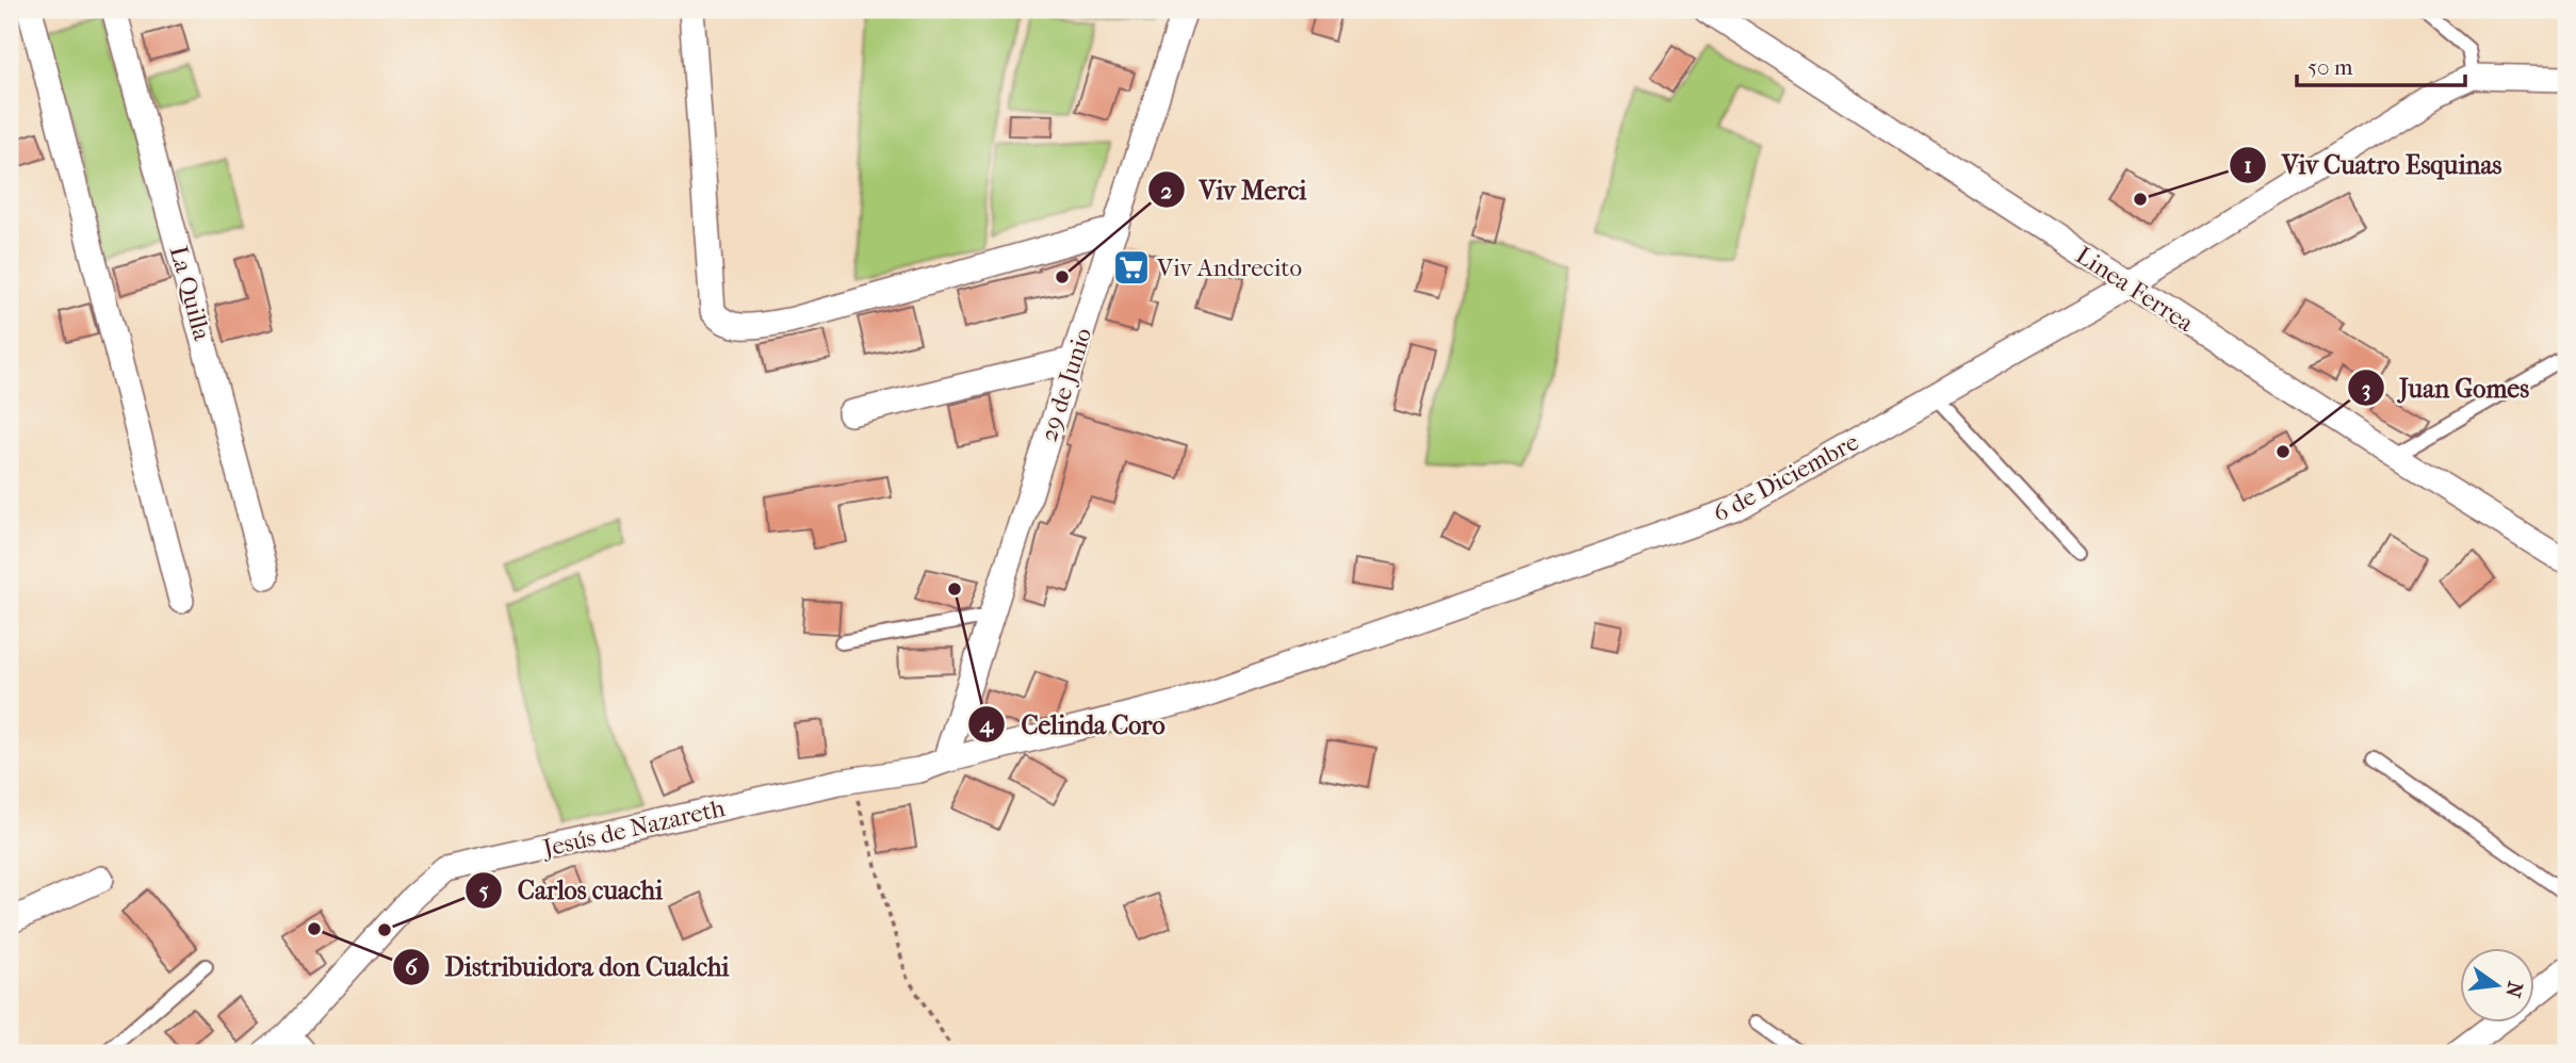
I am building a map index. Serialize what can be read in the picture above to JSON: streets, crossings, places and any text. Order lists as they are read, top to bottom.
{
  "streets": {
    "street": [
      "Linea Ferrea",
      "La Quilla",
      "29 de Junio",
      "6 de Diciembre",
      "Jesús de Nazareth"
    ]
  },
  "crossings": [
    ["Linea Ferrea", "6 de Diciembre"],
    ["29 de Junio", "6 de Diciembre"],
    ["29 de Junio", "Jesús de Nazareth"],
    ["6 de Diciembre", "Jesús de Nazareth"]
  ],
  "places": {
    "other": [
      "Viv Cuatro Esquinas",
      "Viv Merci",
      "Juan Gomes",
      "Celinda Coro",
      "Distribuidora don Cualchi",
      "Carlos cuachi"
    ],
    "supermarket": ["Viv Andrecito"]
  },
  "scale_bar": "50 m",
  "north": "right"
}
